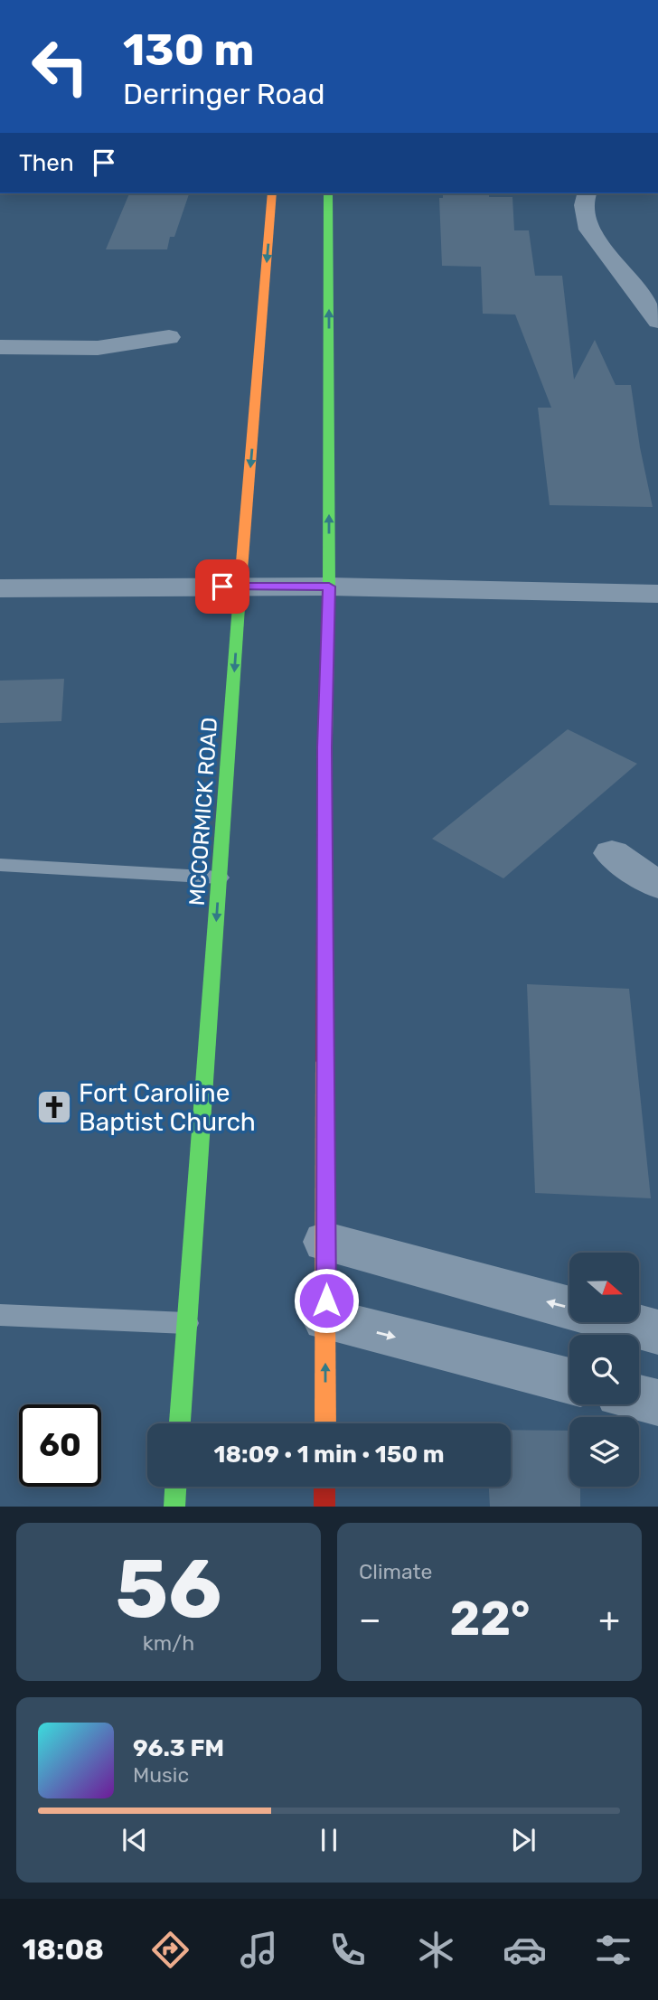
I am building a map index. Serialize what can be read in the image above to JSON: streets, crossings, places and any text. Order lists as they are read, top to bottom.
{
  "streets": {
    "main road": ["MCCORMICK ROAD"]
  },
  "places": {
    "church": ["Fort Caroline Baptist Church"]
  },
  "north": "right",
  "page": {
    "turn": ["130 m", "Derringer Road"],
    "then": "Then",
    "limit": "60",
    "trip": "18:09 · 1 min · 150 m",
    "tile": [
      ["56", "km/h"],
      "Climate"
    ],
    "heat": ["−", "22°", "+"],
    "song": ["96.3 FM", "Music"],
    "tabs": "18:08"
  }
}
